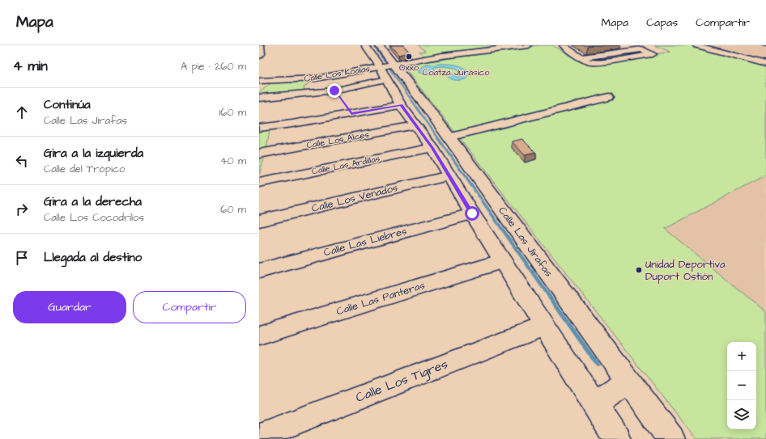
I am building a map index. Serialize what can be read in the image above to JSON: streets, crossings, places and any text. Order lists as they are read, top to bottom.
{
  "streets": {
    "main road": ["Calle Las Jirafas"],
    "street": [
      "Calle Los Koalas",
      "Calle Los Alces",
      "Calle Las Ardillas",
      "Calle Los Venados",
      "Calle Las Liebres",
      "Calle Las Panteras",
      "Calle Los Tigres"
    ]
  },
  "crossings": [
    ["Calle Los Koalas", "Calle Las Jirafas"],
    ["Calle Los Alces", "Calle Las Jirafas"],
    ["Calle Las Ardillas", "Calle Las Jirafas"],
    ["Calle Los Venados", "Calle Las Jirafas"],
    ["Calle Las Liebres", "Calle Las Jirafas"],
    ["Calle Las Jirafas", "Calle Las Panteras"],
    ["Calle Las Jirafas", "Calle Los Tigres"]
  ],
  "parks": ["Coatza Jurásico"],
  "places": ["Oxxo", "Unidad Deportiva Duport Ostión"],
  "page": {
    "header": "Mapa",
    "nav": ["Mapa", "Capas", "Compartir"],
    "heading": ["4 min", "A pie · 260 m"],
    "list": [
      ["Continúa", "Calle Las Jirafas", "160 m"],
      ["Gira a la izquierda", "Calle del Trópico", "40 m"],
      ["Gira a la derecha", "Calle Los Cocodrilos", "60 m"],
      "Llegada al destino"
    ],
    "buttons": ["Guardar", "Compartir"],
    "map_buttons": ["+", "−"]
  }
}
